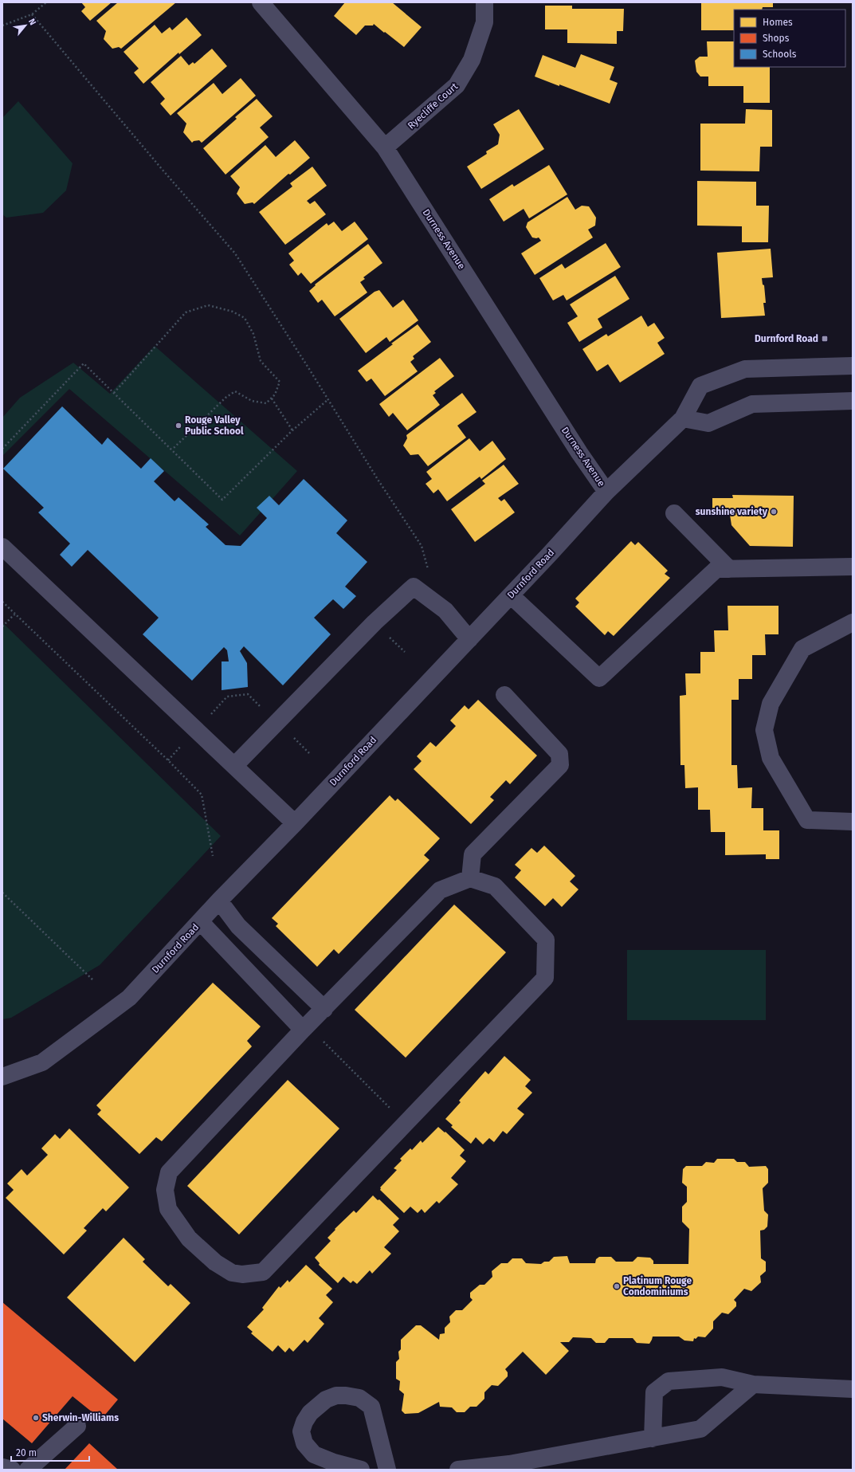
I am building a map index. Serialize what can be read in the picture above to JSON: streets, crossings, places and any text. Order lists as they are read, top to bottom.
{
  "streets": {
    "street": ["Ryecliffe Court", "Durness Avenue", "Durnford Road"]
  },
  "crossings": [
    ["Ryecliffe Court", "Durness Avenue"],
    ["Durness Avenue", "Durnford Road"]
  ],
  "places": {
    "transit": ["Durnford Road"],
    "other": [
      "Rouge Valley Public School",
      "sunshine variety",
      "Platinum Rouge Condominiums",
      "Sherwin-Williams"
    ]
  },
  "legend": ["Homes", "Shops", "Schools"],
  "scale_bar": "20 m",
  "north": "top right"
}
